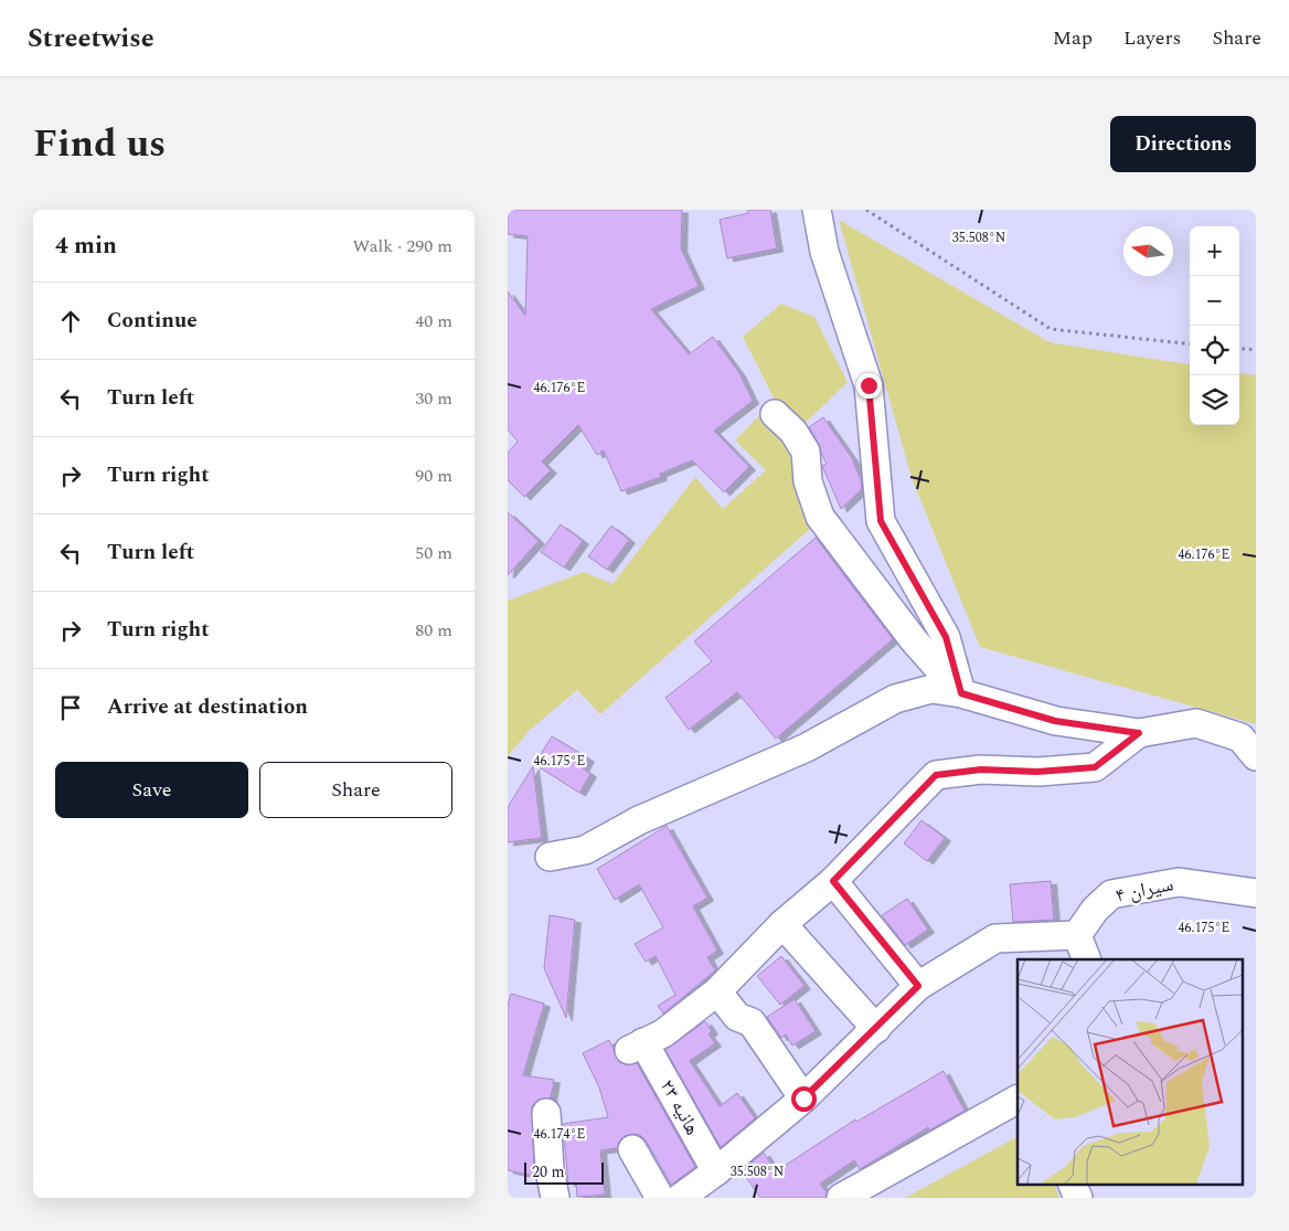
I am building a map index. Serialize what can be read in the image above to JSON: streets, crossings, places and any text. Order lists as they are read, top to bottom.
{
  "streets": {
    "street": ["سیران ۴", "هانیه ۲۳"]
  },
  "scale_bar": "20 m",
  "north": "left",
  "page": {
    "header": "Streetwise",
    "nav": ["Map", "Layers", "Share"],
    "title": "Find us",
    "buttons": [
      "Directions",
      ["Save", "Share"]
    ],
    "heading": ["4 min", "Walk · 290 m"],
    "map_buttons": ["+", "−"],
    "list": [
      ["Continue", "40 m"],
      ["Turn left", "30 m"],
      ["Turn right", "90 m"],
      ["Turn left", "50 m"],
      ["Turn right", "80 m"],
      "Arrive at destination"
    ],
    "scale": "20 m"
  },
  "coordinates": [
    "35.508°N",
    "46.176°E",
    "46.175°E",
    "46.174°E"
  ]
}
